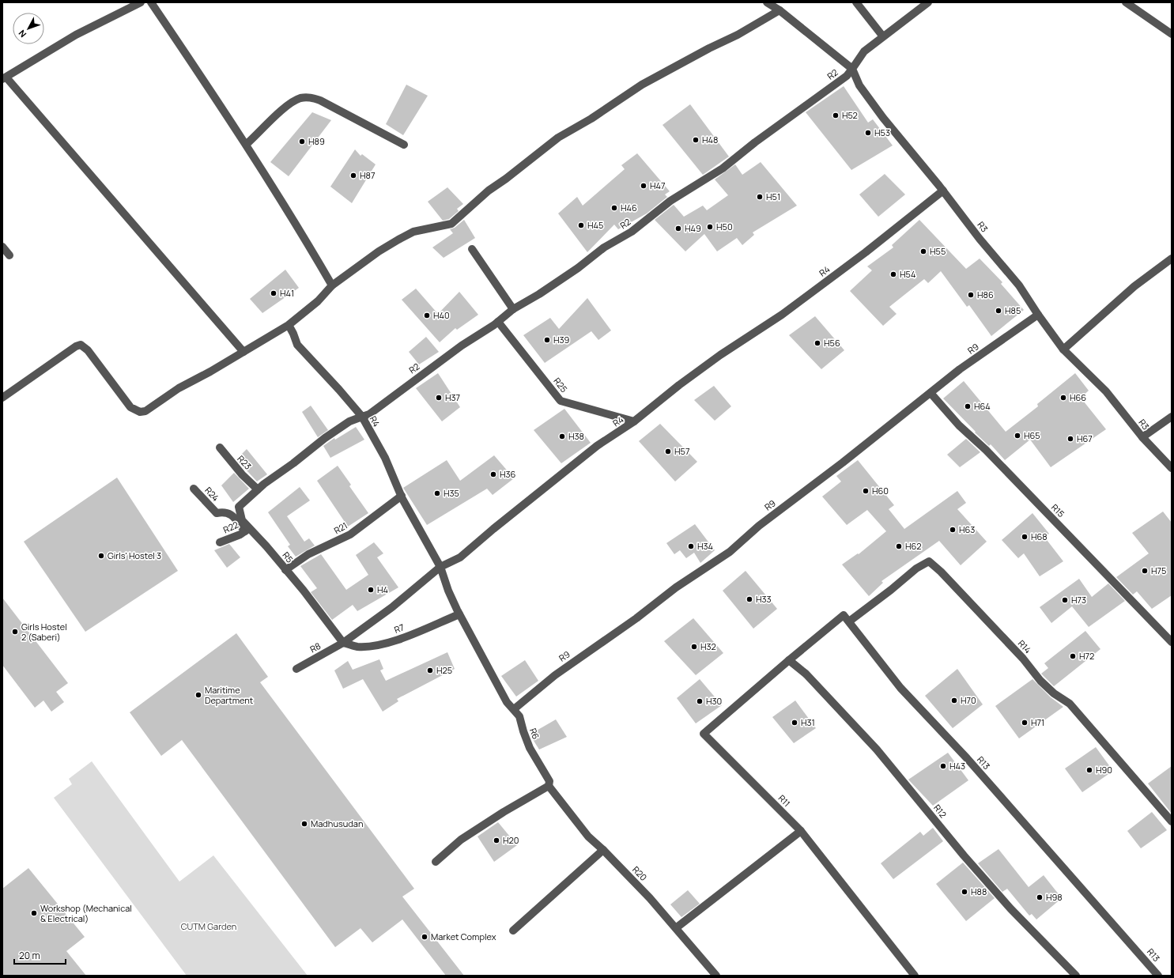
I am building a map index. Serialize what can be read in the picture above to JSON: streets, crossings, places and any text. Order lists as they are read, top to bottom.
{
  "streets": {
    "street": [
      "R2",
      "R3",
      "R4",
      "R9",
      "R25",
      "R23",
      "R24",
      "R15",
      "R22",
      "R21",
      "R5",
      "R7",
      "R14",
      "R8",
      "R6",
      "R13",
      "R11",
      "R12",
      "R20"
    ]
  },
  "crossings": [
    ["R2", "R3"],
    ["R2", "R4"],
    ["R2", "R25"],
    ["R3", "R4"],
    ["R3", "R9"],
    ["R4", "R25"],
    ["R4", "R21"],
    ["R4", "R6"],
    ["R9", "R15"],
    ["R9", "R6"],
    ["R22", "R5"],
    ["R21", "R5"],
    ["R5", "R7"],
    ["R5", "R8"],
    ["R7", "R8"],
    ["R7", "R6"],
    ["R14", "R13"],
    ["R6", "R20"],
    ["R11", "R12"]
  ],
  "parks": ["CUTM Garden"],
  "places": [
    "H52",
    "H53",
    "H48",
    "H89",
    "H87",
    "H47",
    "H51",
    "H46",
    "H45",
    "H50",
    "H49",
    "H55",
    "H54",
    "H41",
    "H86",
    "H85",
    "H40",
    "H39",
    "H56",
    "H37",
    "H66",
    "H64",
    "H65",
    "H38",
    "H67",
    "H57",
    "H36",
    "H60",
    "H35",
    "H63",
    "H68",
    "H34",
    "H62",
    "Girls' Hostel 3",
    "H75",
    "H4",
    "H33",
    "H73",
    "Girls Hostel 2 (Saberi)",
    "H32",
    "H72",
    "H25",
    "Maritime Department",
    "H70",
    "H30",
    "H31",
    "H71",
    "H43",
    "H90",
    "Madhusudan",
    "H20",
    "H88",
    "H98",
    "Workshop (Mechanical & Electrical)",
    "Market Complex"
  ],
  "scale_bar": "20 m",
  "north": "bottom left"
}
